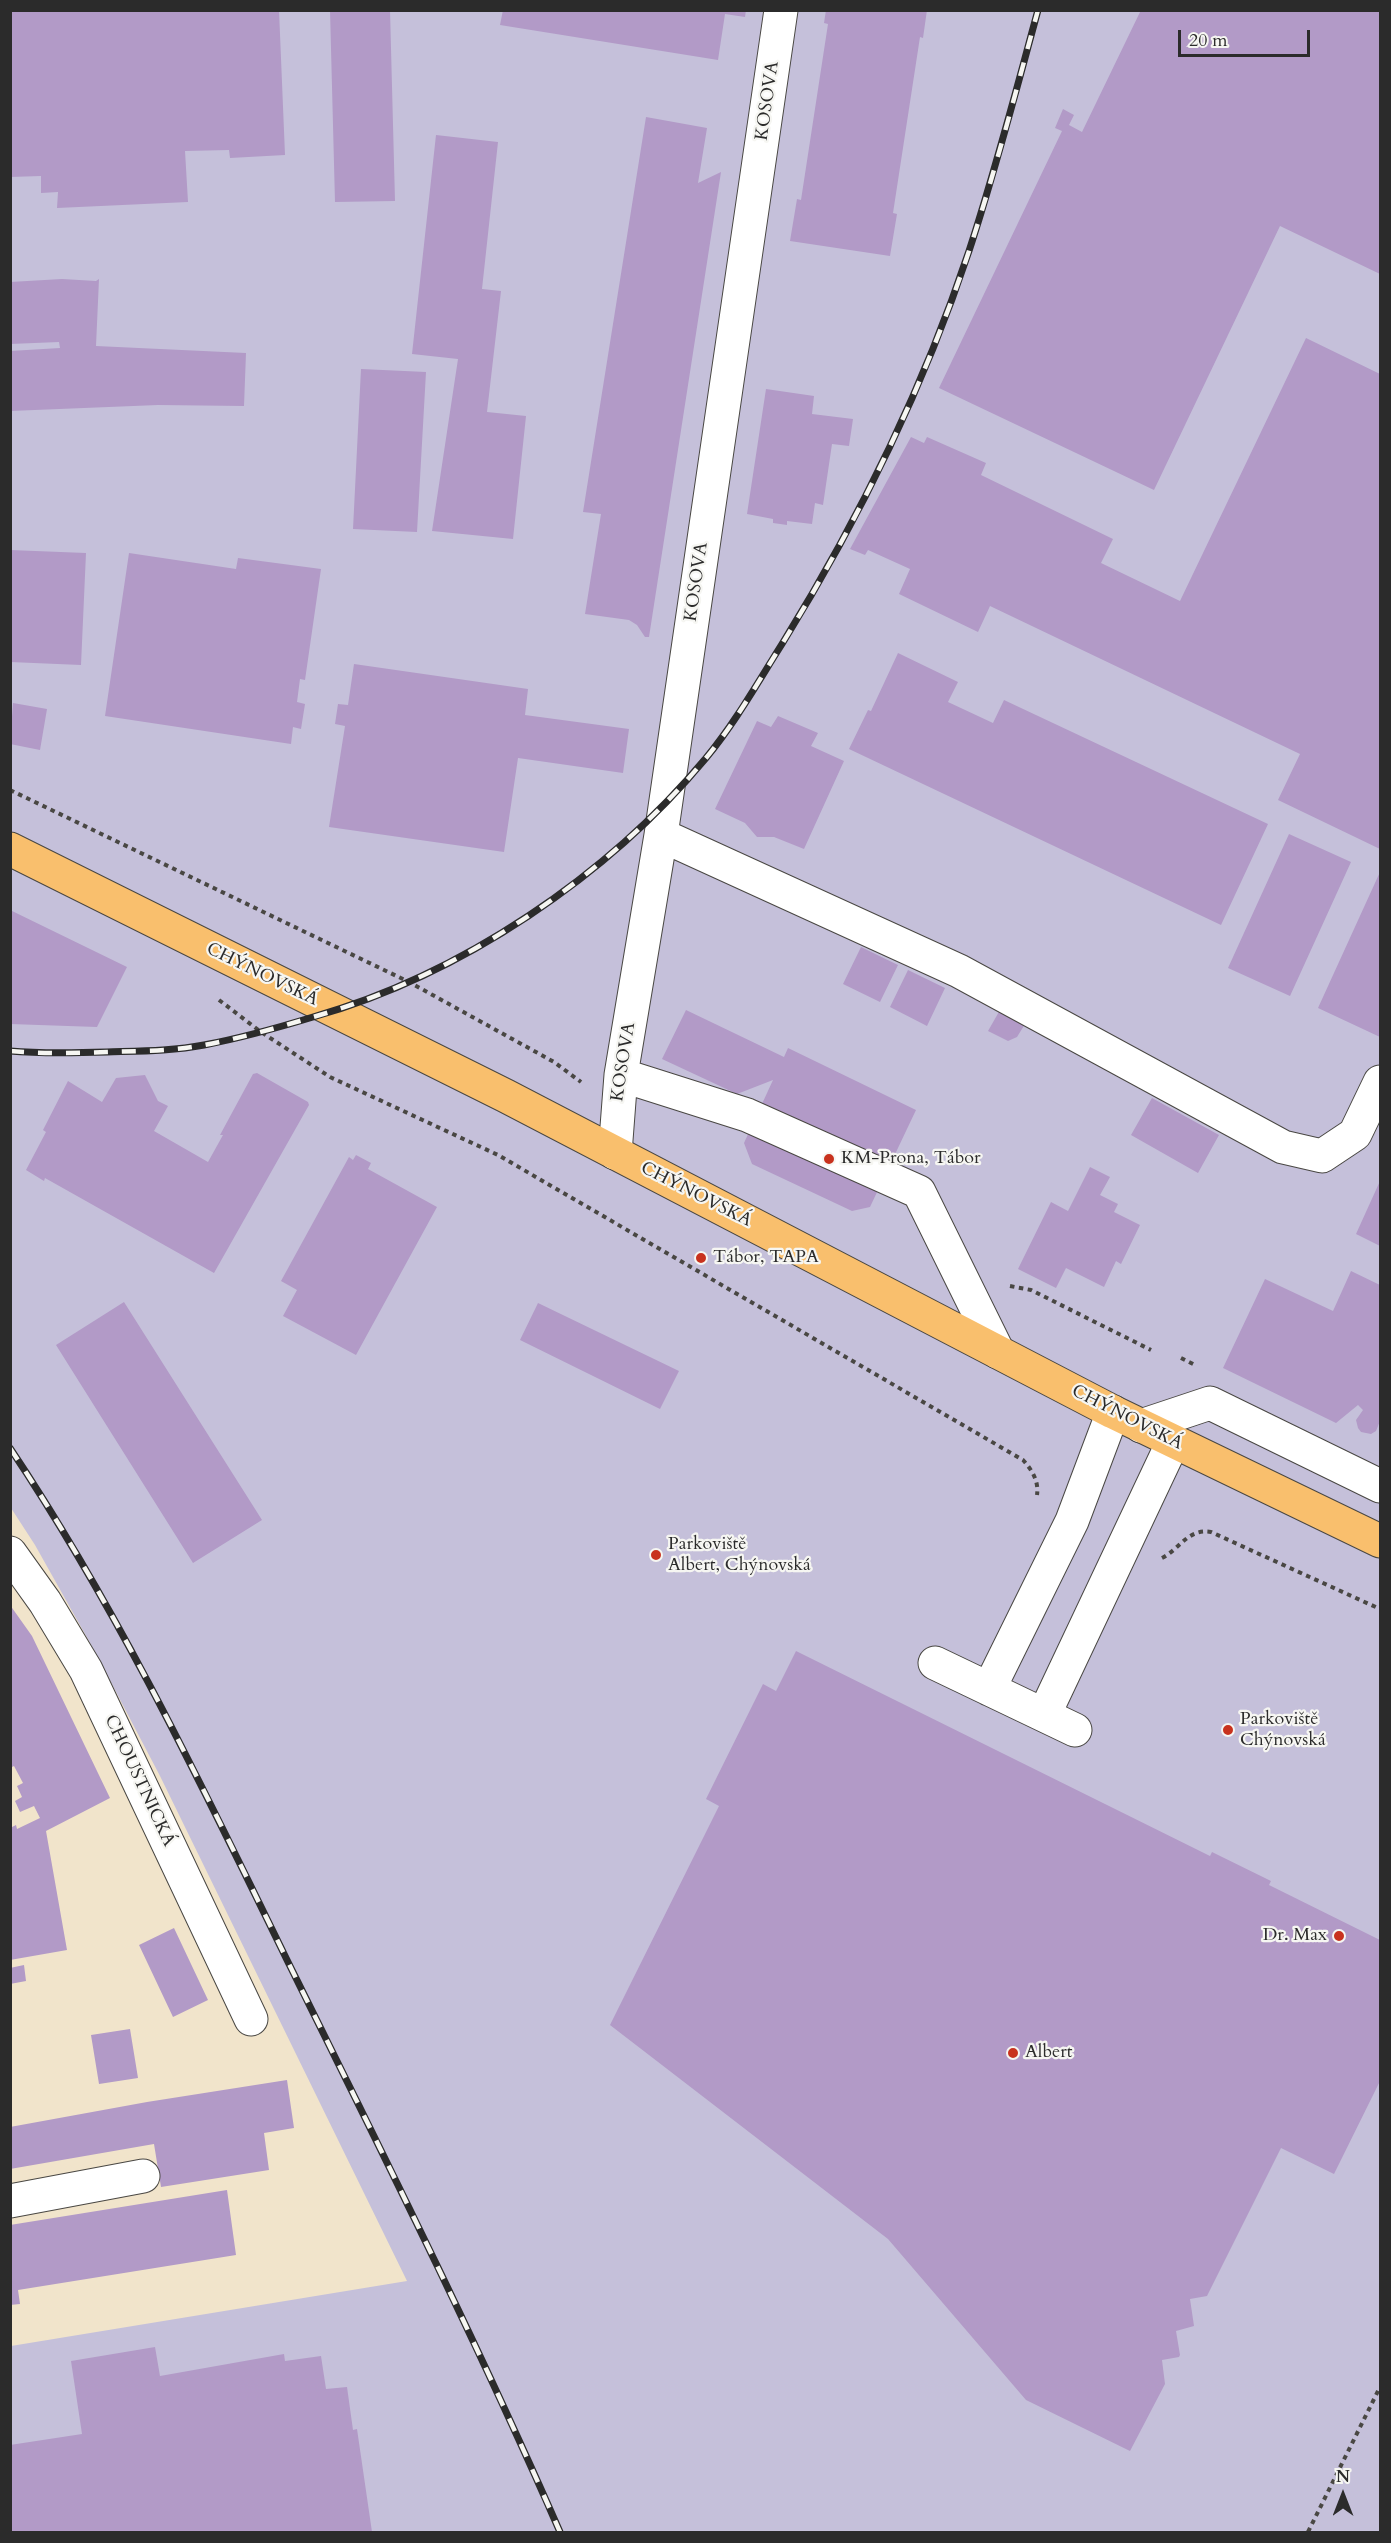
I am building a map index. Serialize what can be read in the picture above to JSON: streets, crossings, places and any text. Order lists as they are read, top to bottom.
{
  "streets": {
    "main road": ["CHÝNOVSKÁ"],
    "street": ["KOSOVA", "CHOUSTNICKÁ"]
  },
  "crossings": [
    ["KOSOVA", "CHÝNOVSKÁ"]
  ],
  "places": [
    "KM-Prona, Tábor",
    "Tábor, TAPA",
    "Parkoviště Albert, Chýnovská",
    "Parkoviště Chýnovská",
    "Dr. Max",
    "Albert"
  ],
  "scale_bar": "20 m",
  "north": "top"
}
